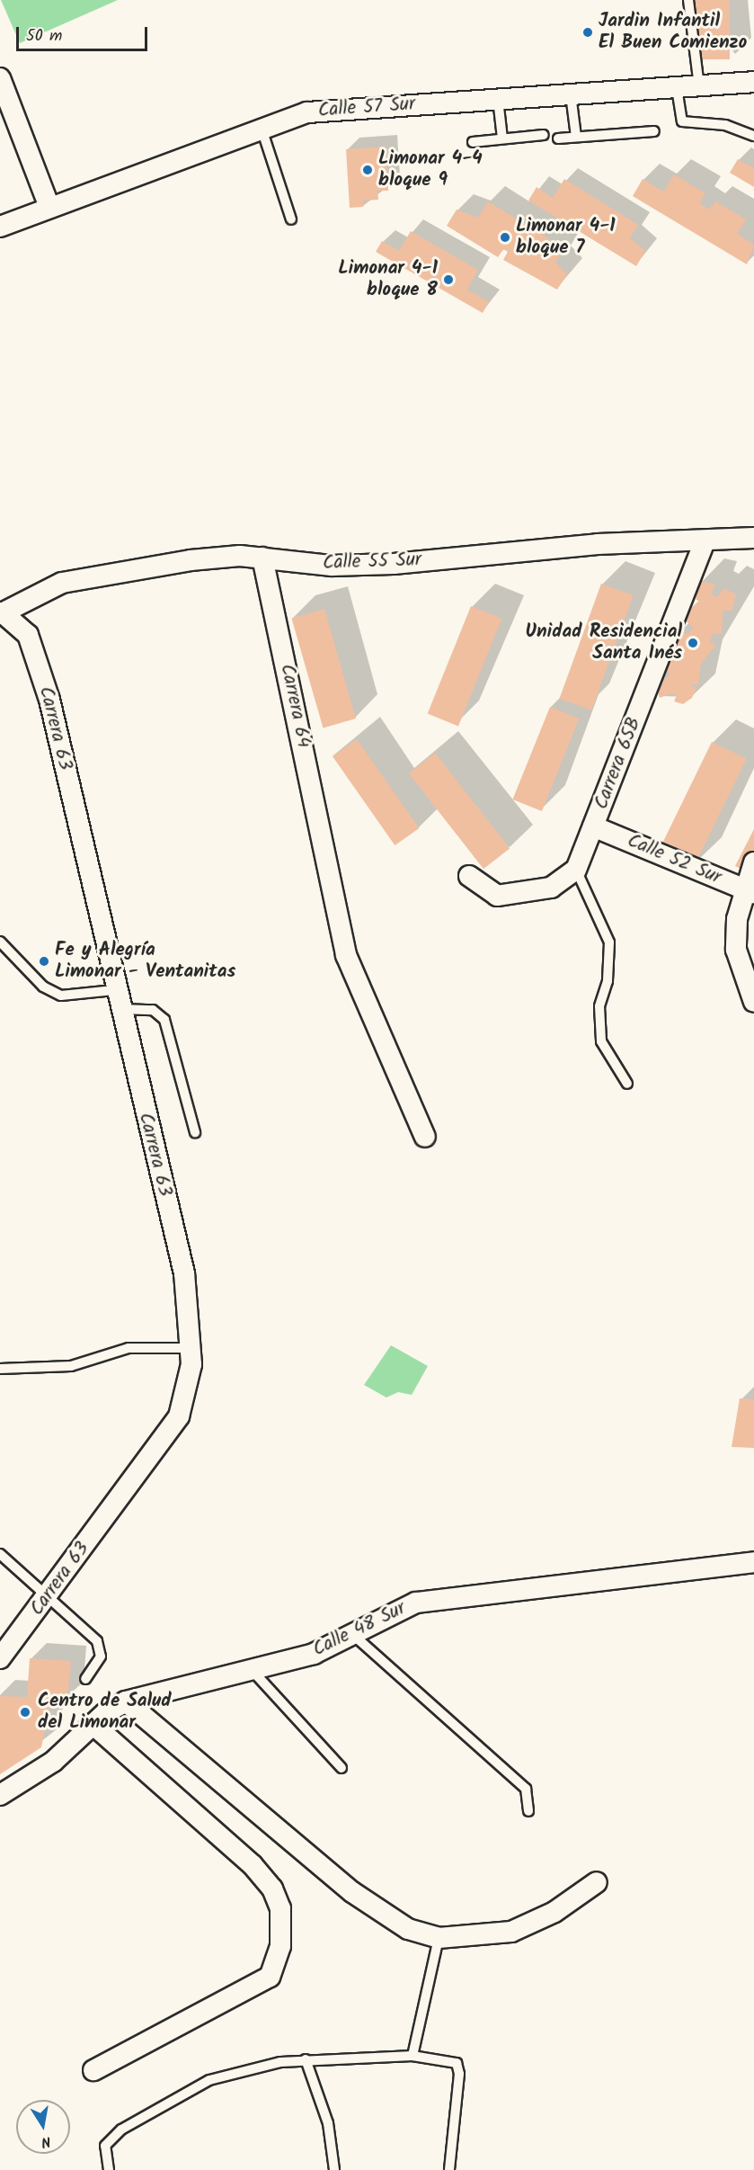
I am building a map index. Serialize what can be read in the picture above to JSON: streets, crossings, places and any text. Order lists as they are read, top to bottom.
{
  "streets": {
    "street": [
      "Calle 57 Sur",
      "Calle 55 Sur",
      "Carrera 64",
      "Carrera 63",
      "Carrera 65B",
      "Calle 52 Sur",
      "Calle 48 Sur"
    ]
  },
  "crossings": [
    ["Calle 55 Sur", "Carrera 64"],
    ["Calle 55 Sur", "Carrera 63"],
    ["Calle 55 Sur", "Carrera 65B"],
    ["Carrera 65B", "Calle 52 Sur"]
  ],
  "places": [
    "Jardin Infantil El Buen Comienzo",
    "Limonar 4-4 bloque 9",
    "Limonar 4-1 bloque 7",
    "Limonar 4-1 bloque 8",
    "Unidad Residencial Santa Inés",
    "Fe y Alegría Limonar - Ventanitas",
    "Centro de Salud del Limonar"
  ],
  "scale_bar": "50 m",
  "north": "bottom"
}
